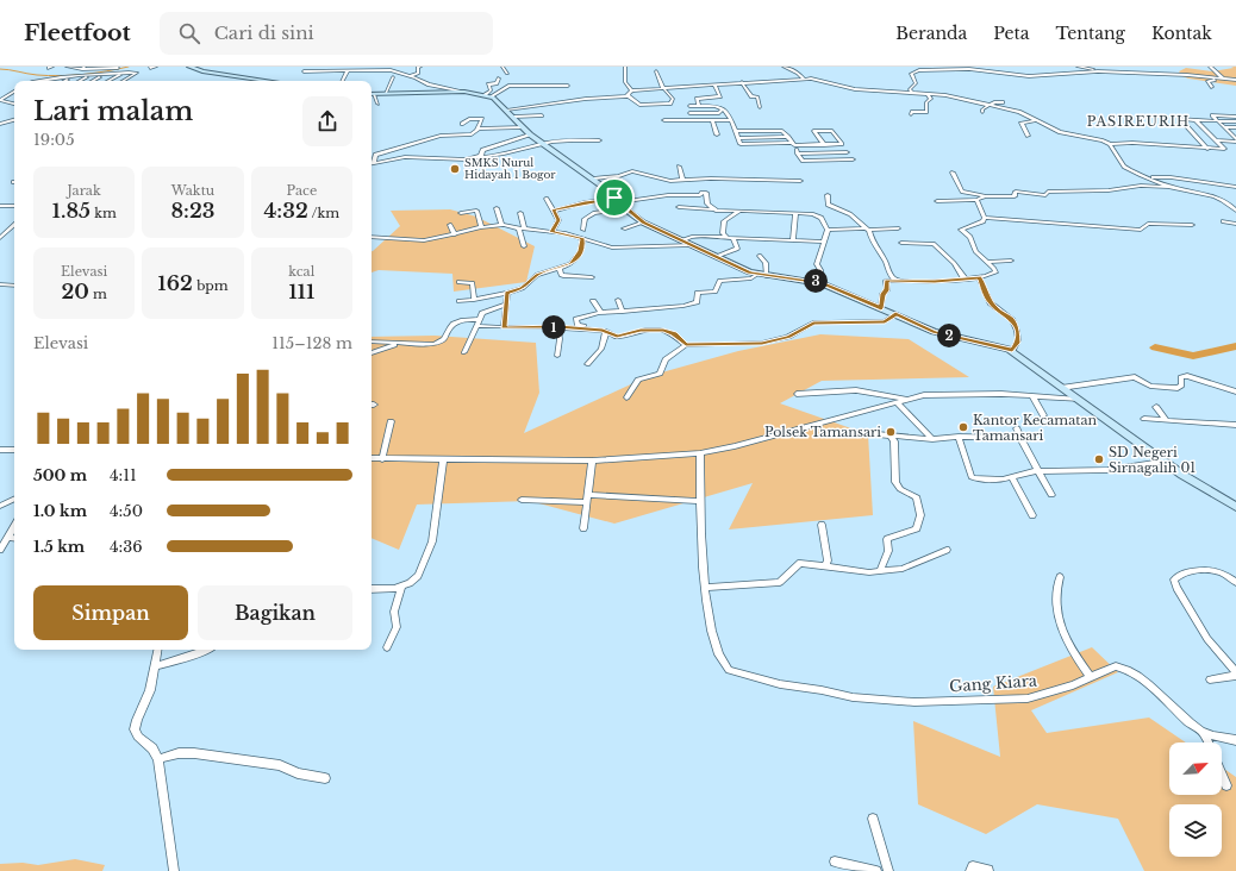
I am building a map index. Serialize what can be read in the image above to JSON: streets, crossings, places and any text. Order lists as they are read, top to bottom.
{
  "streets": {
    "street": ["Gang Kiara"]
  },
  "districts": ["PASIREURIH"],
  "places": [
    "SMKS Nurul Hidayah 1 Bogor",
    "Kantor Kecamatan Tamansari",
    "Polsek Tamansari",
    "SD Negeri Sirnagalih 01"
  ],
  "north": "top right",
  "page": {
    "header": "Fleetfoot",
    "search": "Cari di sini",
    "nav": [
      "Beranda",
      "Peta",
      "Tentang",
      "Kontak"
    ],
    "heading": ["Lari malam", "19:05"],
    "stats": [
      ["Jarak", "1.85 km"],
      ["Waktu", "8:23"],
      ["Pace", "4:32 /km"],
      ["Elevasi", "20 m"],
      ["162 bpm"],
      ["kcal", "111"]
    ],
    "pins": ["3", "1", "2"],
    "chart": ["Elevasi", "115–128 m"],
    "list": [
      {
        "name": "500 m",
        "note": "4:11"
      },
      {
        "name": "1.0 km",
        "note": "4:50"
      },
      {
        "name": "1.5 km",
        "note": "4:36"
      }
    ],
    "buttons": ["Simpan", "Bagikan"]
  }
}
